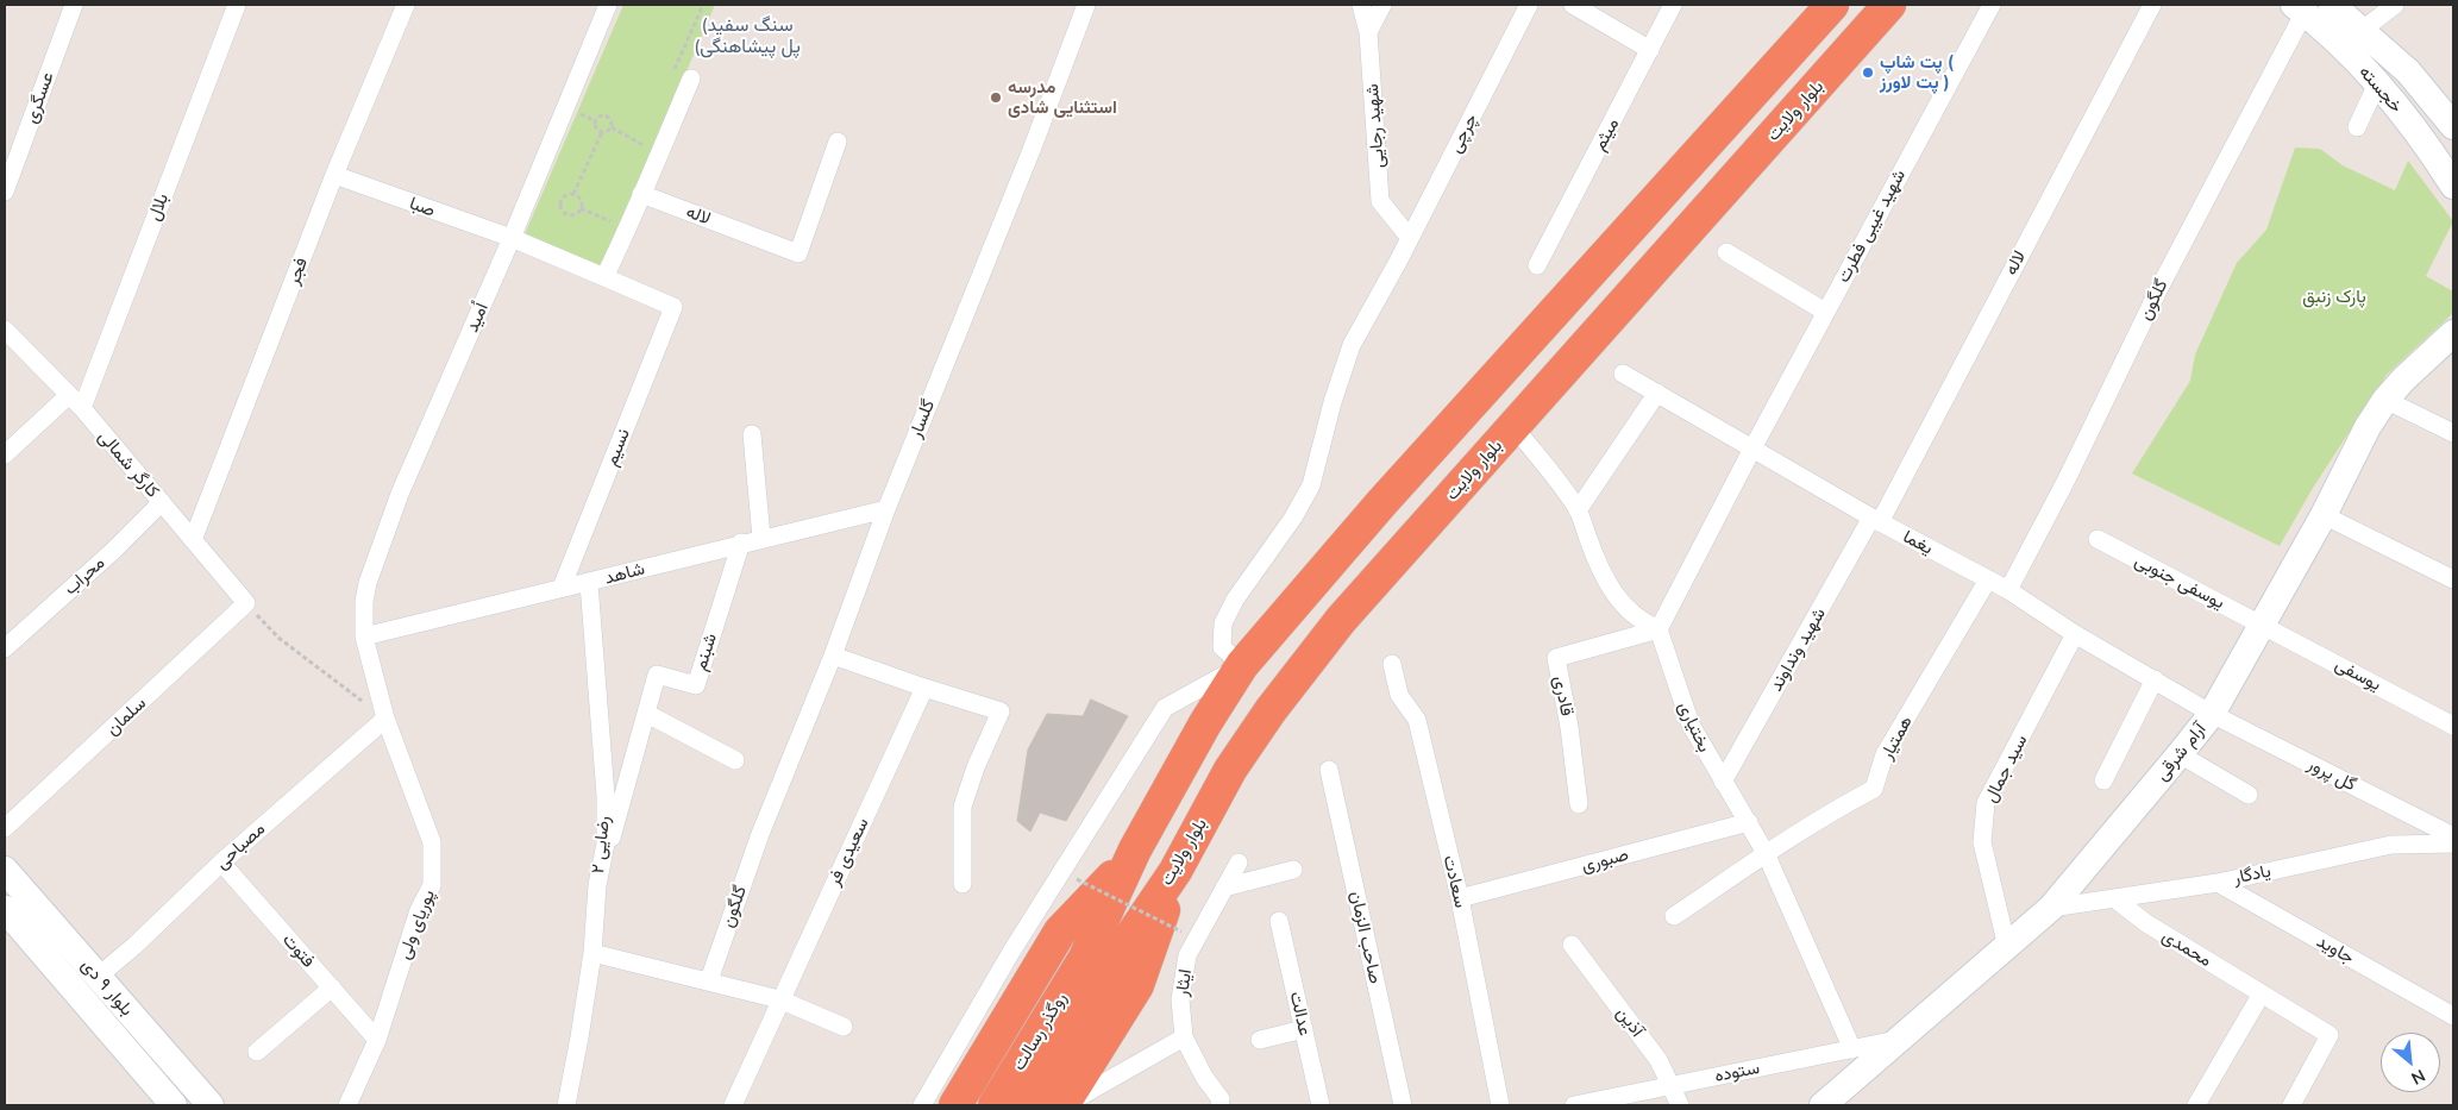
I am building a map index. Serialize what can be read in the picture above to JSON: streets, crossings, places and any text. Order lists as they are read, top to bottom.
{
  "streets": {
    "highway": ["بلوار ولایت", "روگذر رسالت"],
    "street": [
      "خجسته",
      "عسگری",
      "شهید رجایی",
      "چرچی",
      "میثم",
      "بلال",
      "صبا",
      "لاله",
      "شهید غیبی فطرت",
      "فجر",
      "گلگون",
      "اُمید",
      "گلسار",
      "نسیم",
      "کارگر شمالی",
      "یغما",
      "شاهد",
      "محراب",
      "یوسفی جنوبی",
      "شهید ونداوند",
      "شبنم",
      "یوسفی",
      "قادری",
      "سلمان",
      "بختیاری",
      "همتیار",
      "آرام شرقی",
      "سید جمال",
      "گل پرور",
      "رضایی ۲",
      "مصباحی",
      "سعیدی فر",
      "صبوری",
      "یادگار",
      "سعادت",
      "پوریای ولی",
      "صاحب الزمان",
      "محمدی",
      "جاوید",
      "فتوت",
      "ایثار",
      "بلوار ۹ دی",
      "عدالت",
      "آذین",
      "ستوده"
    ]
  },
  "crossings": [
    ["خجسته", "گلگون"],
    ["بلوار ولایت", "روگذر رسالت"],
    ["شهید رجایی", "چرچی"],
    ["بلال", "کارگر شمالی"],
    ["صبا", "فجر"],
    ["صبا", "اُمید"],
    ["صبا", "نسیم"],
    ["لاله", "یغما"],
    ["لاله", "شهید ونداوند"],
    ["شهید غیبی فطرت", "یغما"],
    ["شهید غیبی فطرت", "قادری"],
    ["شهید غیبی فطرت", "بختیاری"],
    ["فجر", "کارگر شمالی"],
    ["گلگون", "گلسار"],
    ["گلگون", "یغما"],
    ["اُمید", "شاهد"],
    ["اُمید", "پوریای ولی"],
    ["گلسار", "شاهد"],
    ["نسیم", "شاهد"],
    ["کارگر شمالی", "محراب"],
    ["کارگر شمالی", "سلمان"],
    ["یغما", "شهید ونداوند"],
    ["یغما", "همتیار"],
    ["یغما", "آرام شرقی"],
    ["یغما", "سید جمال"],
    ["یغما", "گل پرور"],
    ["شاهد", "شبنم"],
    ["شاهد", "رضایی ۲"],
    ["شاهد", "پوریای ولی"],
    ["یوسفی جنوبی", "یوسفی"],
    ["یوسفی جنوبی", "آرام شرقی"],
    ["شهید ونداوند", "بختیاری"],
    ["شبنم", "رضایی ۲"],
    ["یوسفی", "آرام شرقی"],
    ["قادری", "بختیاری"],
    ["بختیاری", "همتیار"],
    ["بختیاری", "صبوری"],
    ["بختیاری", "ستوده"],
    ["آرام شرقی", "سید جمال"],
    ["آرام شرقی", "گل پرور"],
    ["آرام شرقی", "یادگار"],
    ["آرام شرقی", "ستوده"],
    ["مصباحی", "پوریای ولی"],
    ["مصباحی", "فتوت"],
    ["مصباحی", "بلوار ۹ دی"],
    ["صبوری", "سعادت"],
    ["یادگار", "محمدی"],
    ["یادگار", "جاوید"],
    ["پوریای ولی", "فتوت"],
    ["آذین", "ستوده"]
  ],
  "districts": ["(سنگ سفید (پل پیشاهنگی"],
  "parks": ["پارک زنبق"],
  "places": ["پت شاپ ( پت لاورز )", "مدرسه استثنایی شادی"],
  "north": "bottom right"
}
